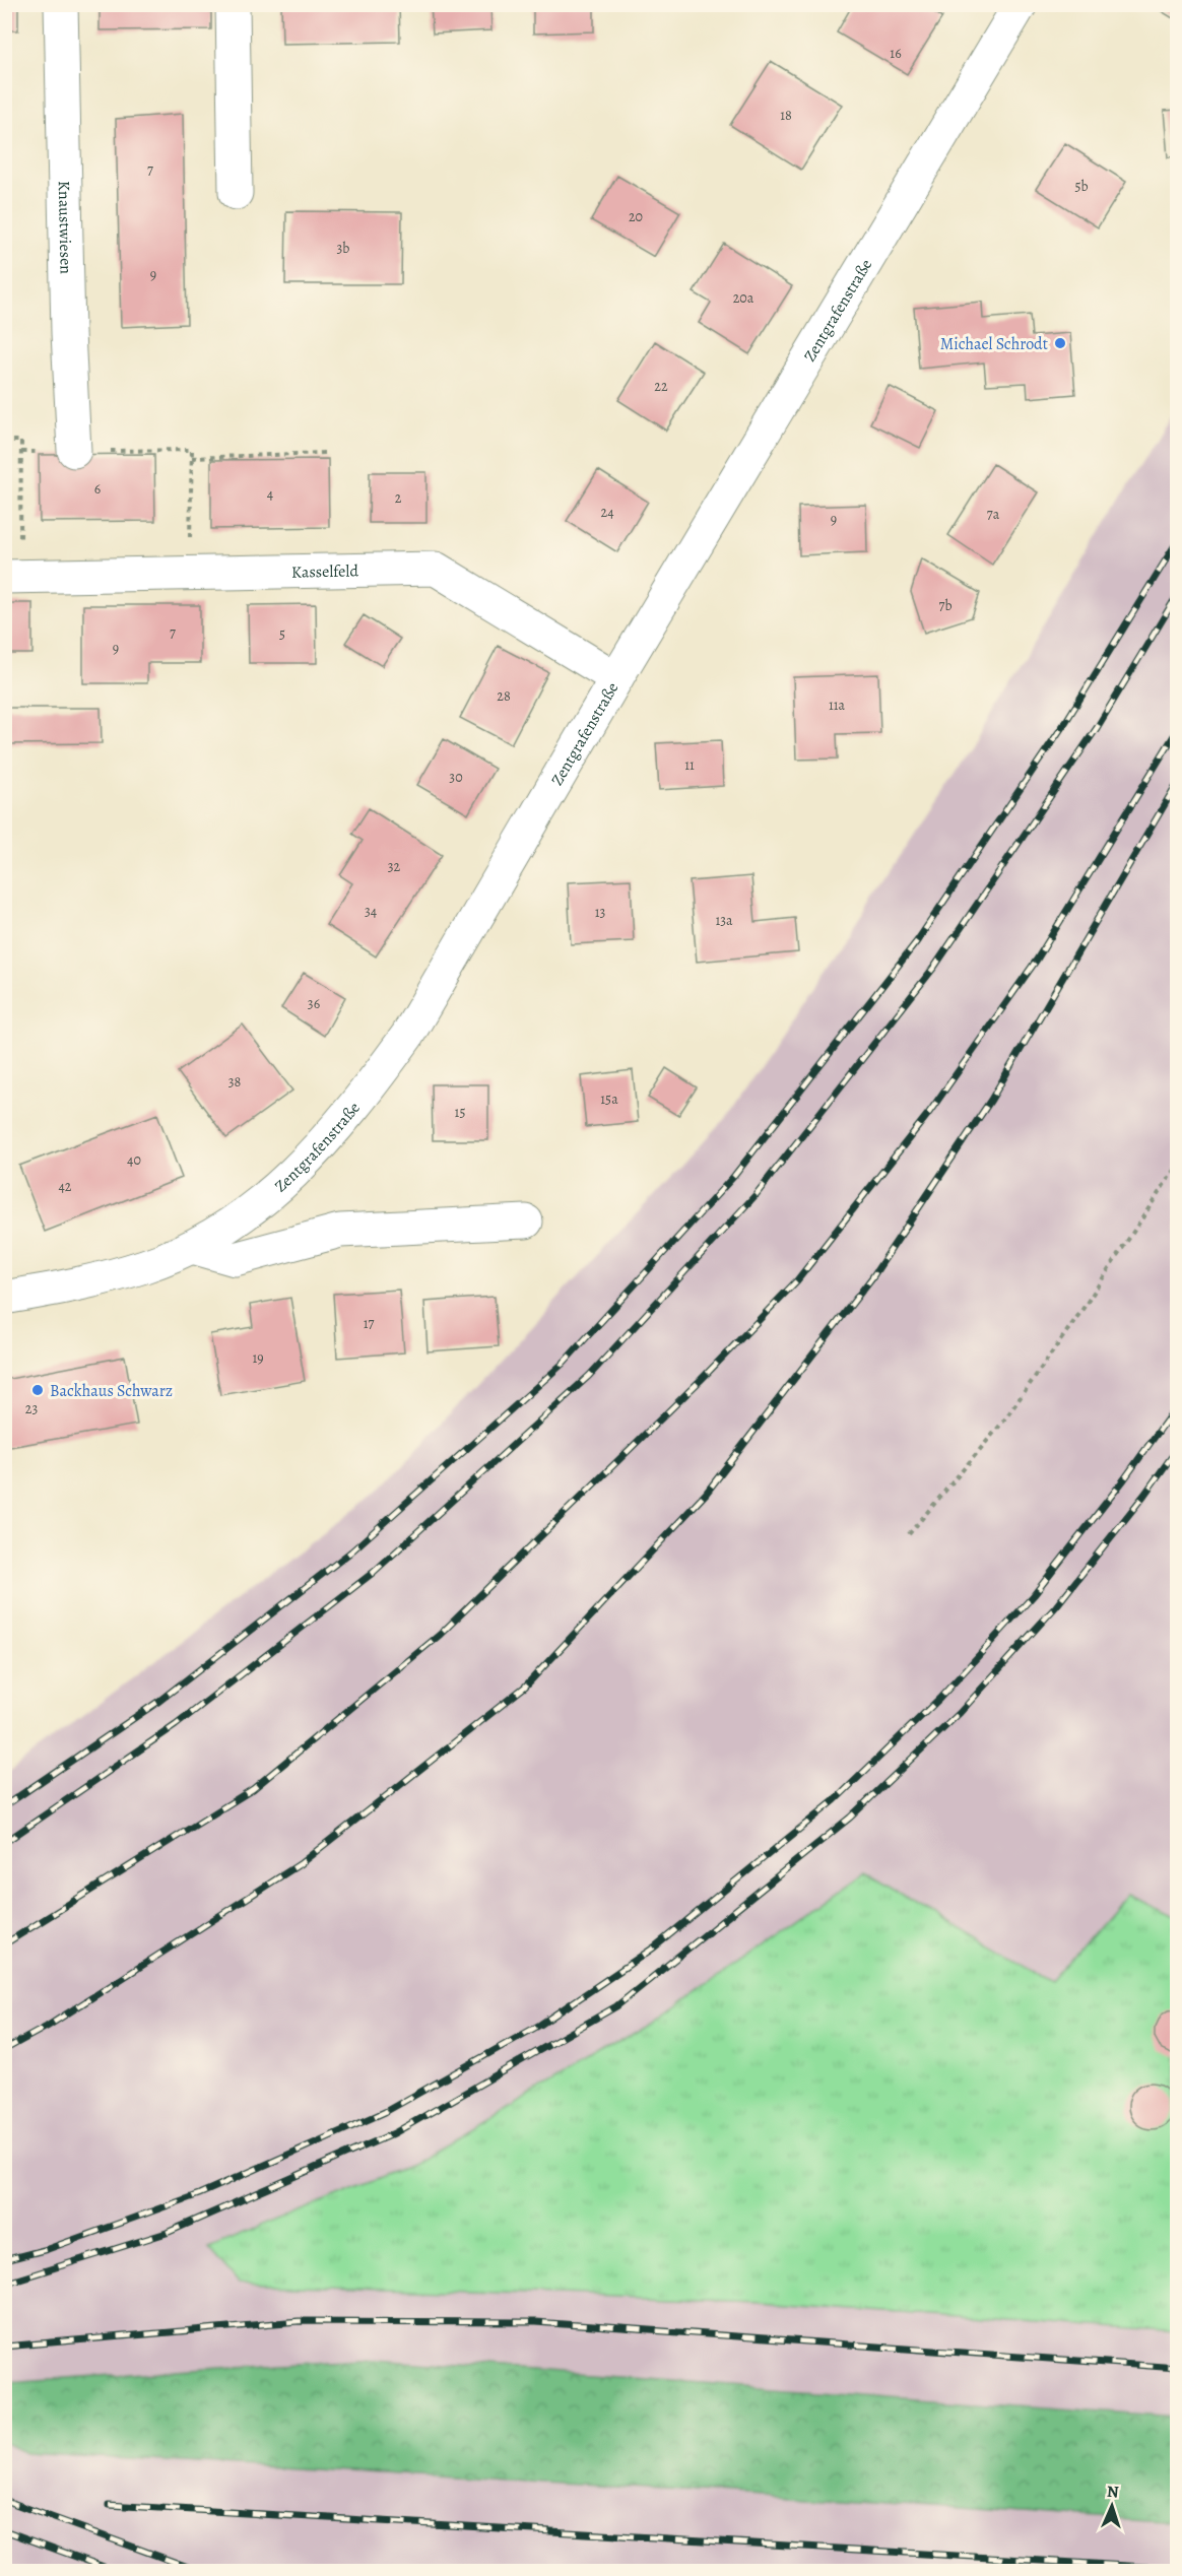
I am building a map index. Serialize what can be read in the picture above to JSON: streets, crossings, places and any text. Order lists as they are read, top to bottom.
{
  "streets": {
    "street": ["Knaustwiesen", "Zentgrafenstraße", "Kasselfeld"]
  },
  "crossings": [
    ["Zentgrafenstraße", "Kasselfeld"]
  ],
  "places": ["Michael Schrodt", "Backhaus Schwarz"],
  "house_numbers": [
    "16",
    "18",
    "7",
    "5b",
    "20",
    "3b",
    "9",
    "20a",
    "22",
    "6",
    "4",
    "2",
    "24",
    "7a",
    "9",
    "7b",
    "7",
    "5",
    "9",
    "28",
    "11a",
    "11",
    "30",
    "32",
    "34",
    "13",
    "13a",
    "36",
    "38",
    "15a",
    "15",
    "40",
    "42",
    "17",
    "19",
    "23"
  ],
  "north": "top"
}
